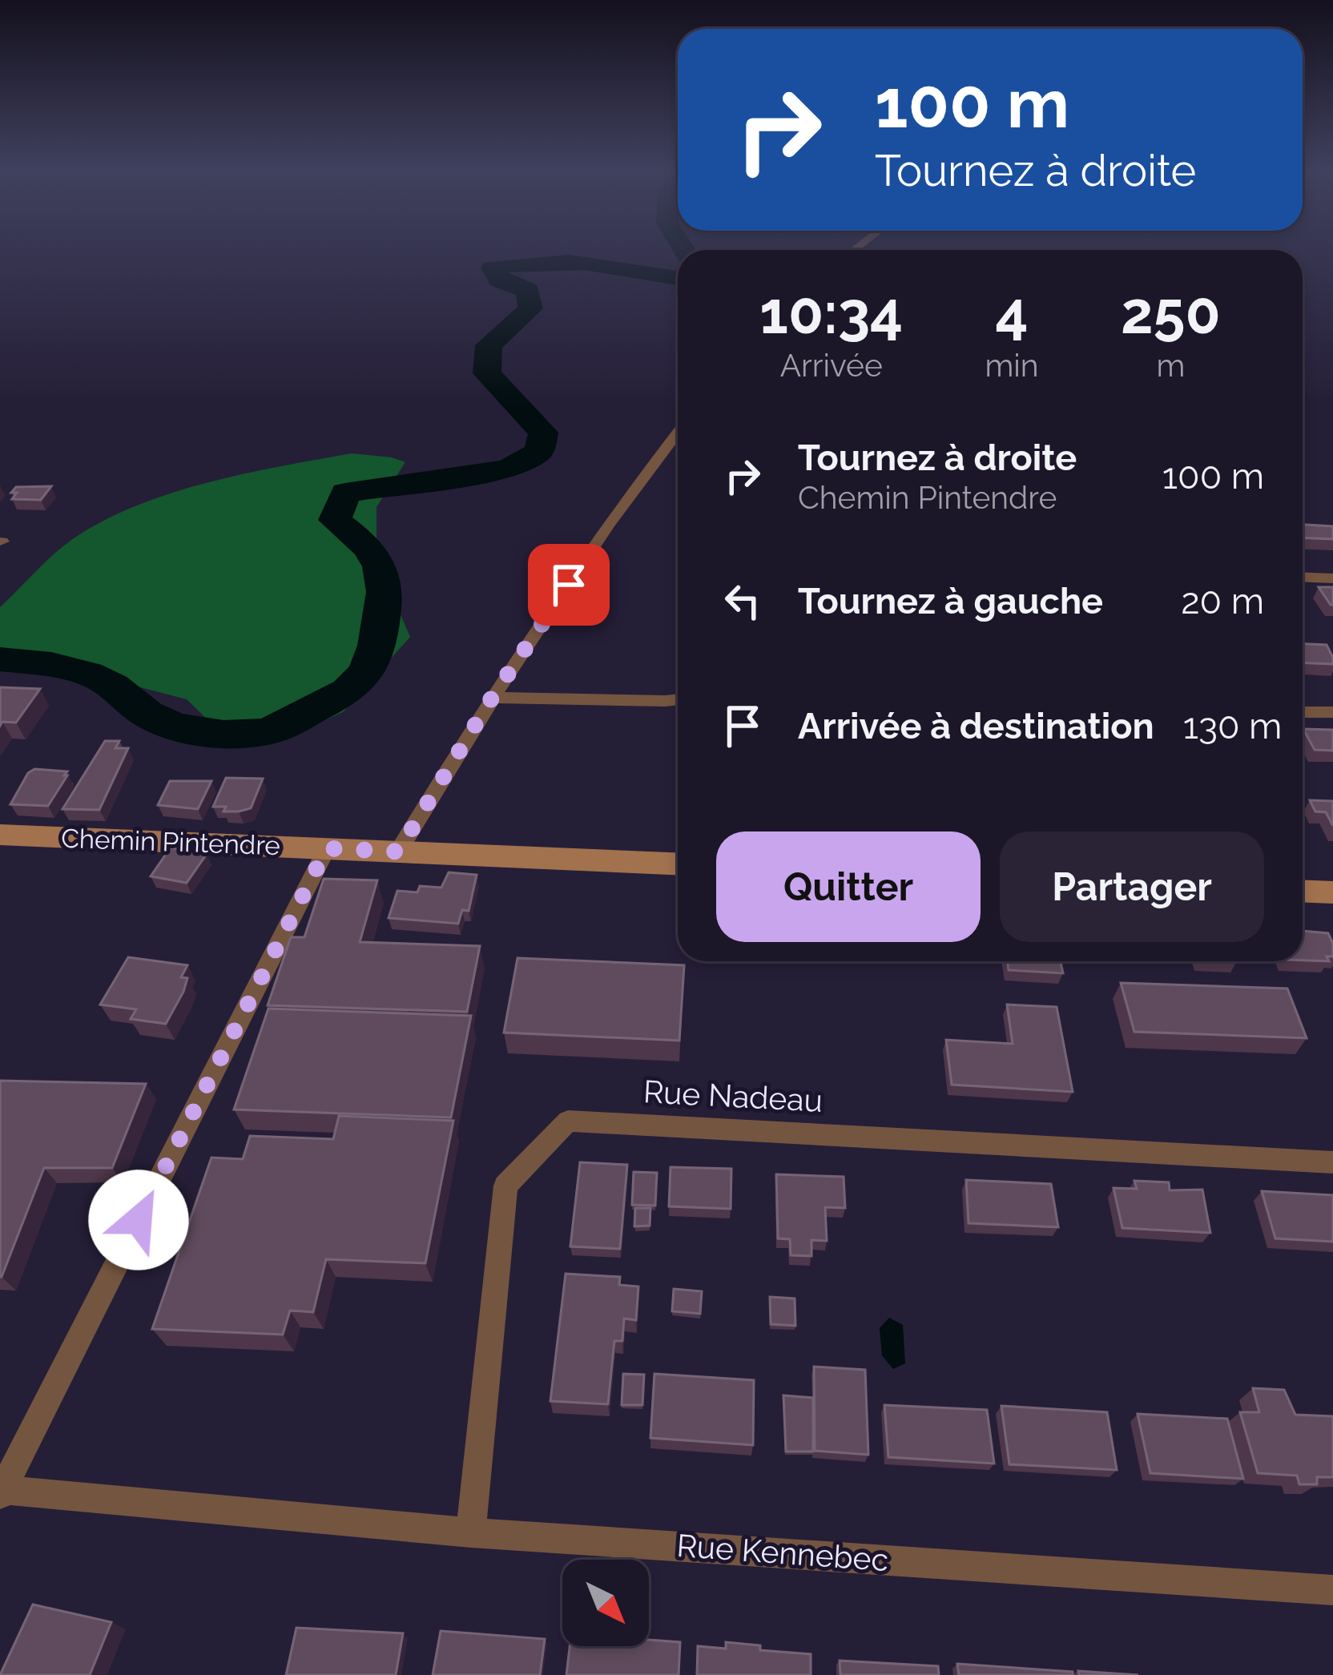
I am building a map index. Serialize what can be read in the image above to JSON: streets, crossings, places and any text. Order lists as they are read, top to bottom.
{
  "streets": {
    "street": ["Chemin Pintendre", "Rue Nadeau", "Rue Kennebec"]
  },
  "crossings": [
    ["Rue Nadeau", "Rue Kennebec"]
  ],
  "north": "bottom right",
  "page": {
    "turn": ["100 m", "Tournez à droite"],
    "eta": [
      "10:34",
      "Arrivée",
      "4",
      "min",
      "250",
      "m"
    ],
    "list": [
      {
        "name": "Tournez à droite",
        "note": "Chemin Pintendre",
        "value": "100 m"
      },
      {
        "name": "Tournez à gauche",
        "value": "20 m"
      },
      {
        "name": "Arrivée à destination",
        "value": "130 m"
      }
    ],
    "buttons": ["Quitter", "Partager"]
  }
}
